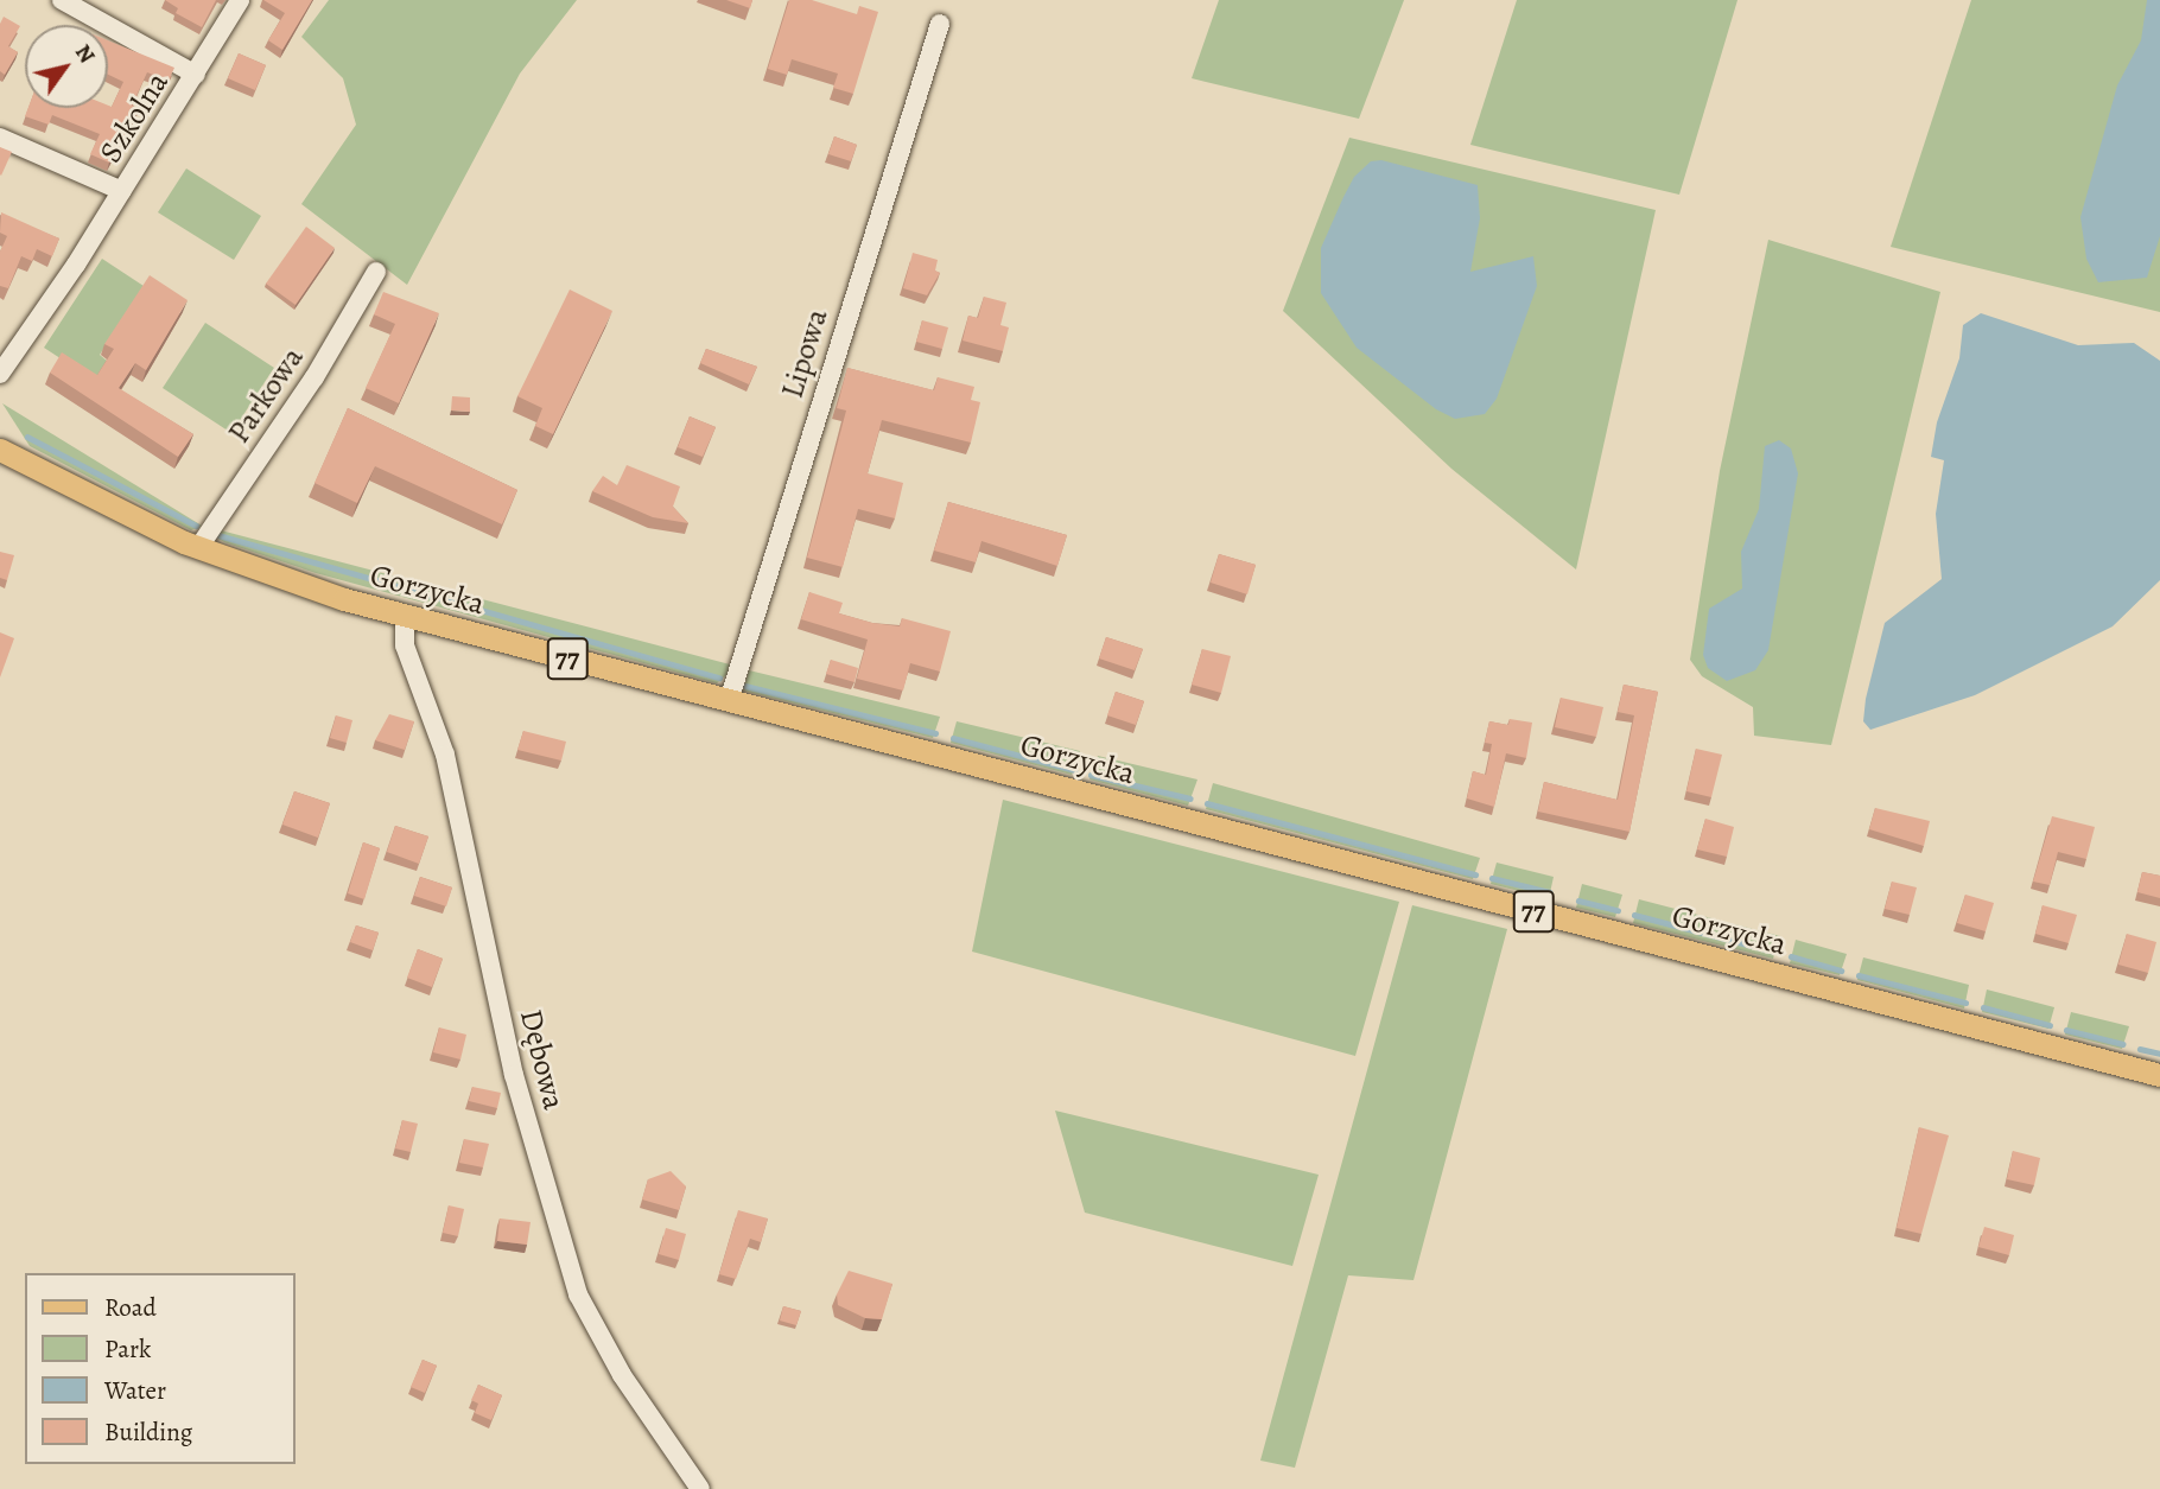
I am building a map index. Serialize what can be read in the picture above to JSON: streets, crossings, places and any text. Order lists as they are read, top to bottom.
{
  "streets": {
    "main road": ["Gorzycka", "77"],
    "street": [
      "Szkolna",
      "Lipowa",
      "Parkowa",
      "Dębowa"
    ]
  },
  "crossings": [
    ["Lipowa", "Gorzycka"],
    ["Parkowa", "Gorzycka"],
    ["Gorzycka", "Dębowa"]
  ],
  "legend": [
    "Road",
    "Park",
    "Water",
    "Building"
  ],
  "north": "top right"
}
